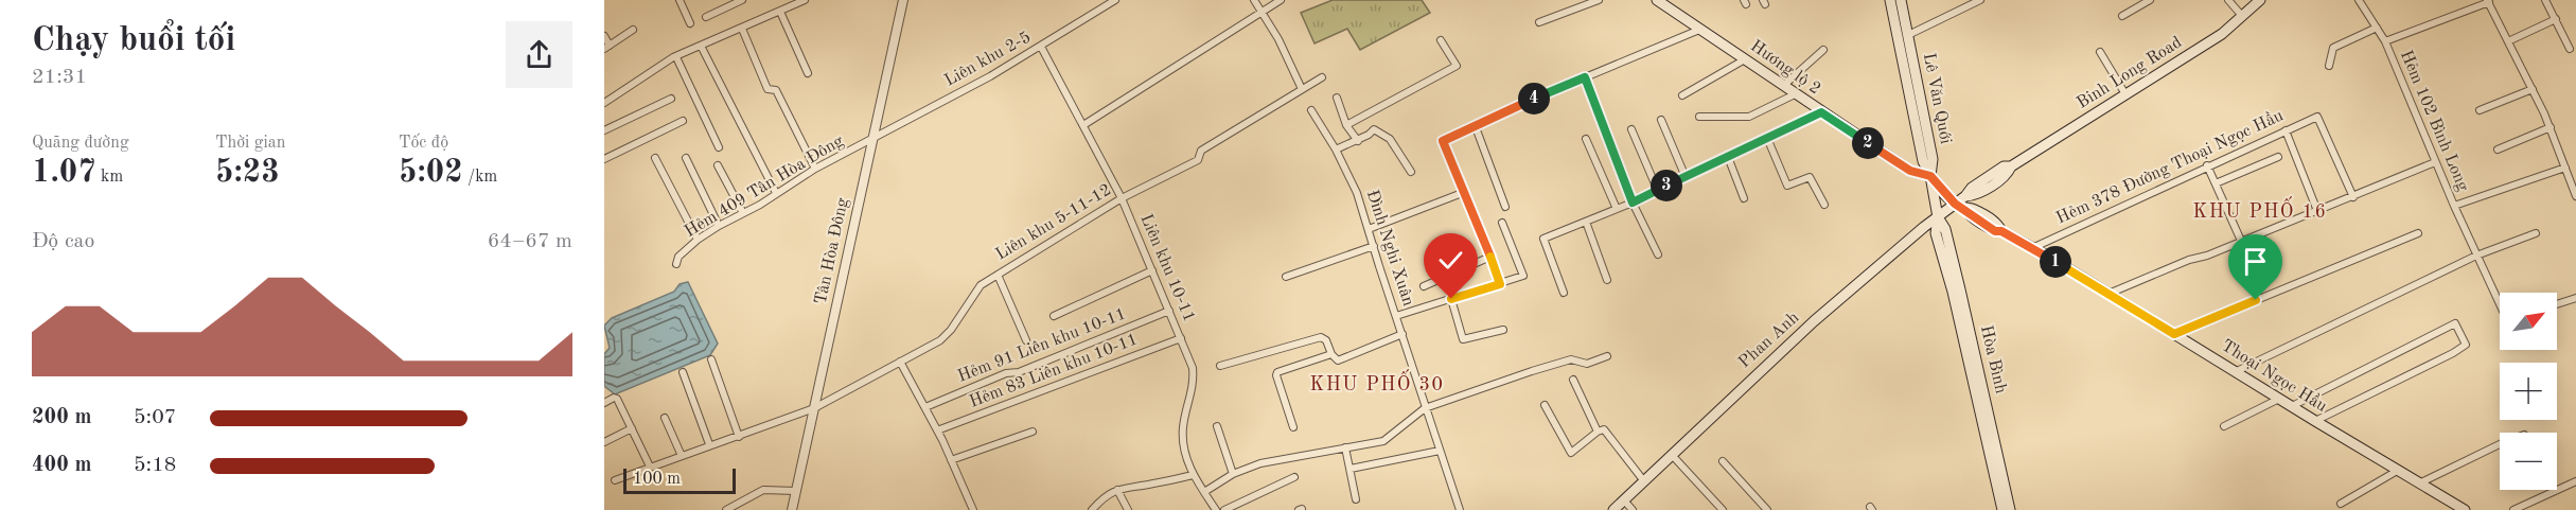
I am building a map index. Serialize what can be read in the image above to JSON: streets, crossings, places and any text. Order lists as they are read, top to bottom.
{
  "streets": {
    "main road": [
      "Hương lộ 2",
      "Binh Long Road",
      "Lê Văn Quới",
      "Phan Anh",
      "Hòa Bình",
      "Thoại Ngọc Hầu"
    ],
    "street": [
      "Liên khu 2-5",
      "Hẻm 102 Bình Long",
      "Hẻm 378 Đường Thoại Ngọc Hầu",
      "Hẻm 409 Tân Hòa Đông",
      "Liên khu 5-11-12",
      "Đình Nghi Xuân",
      "Tân Hòa Đông",
      "Liên khu 10-11",
      "Hẻm 91 Liên khu 10-11",
      "Hẻm 83 Liên khu 10-11"
    ]
  },
  "crossings": [
    ["Liên khu 2-5", "Hẻm 409 Tân Hòa Đông"],
    ["Liên khu 2-5", "Tân Hòa Đông"],
    ["Liên khu 2-5", "Liên khu 10-11"],
    ["Hương lộ 2", "Lê Văn Quới"],
    ["Hương lộ 2", "Hòa Bình"],
    ["Hương lộ 2", "Thoại Ngọc Hầu"],
    ["Binh Long Road", "Phan Anh"],
    ["Binh Long Road", "Thoại Ngọc Hầu"],
    ["Lê Văn Quới", "Hòa Bình"],
    ["Lê Văn Quới", "Thoại Ngọc Hầu"],
    ["Hẻm 378 Đường Thoại Ngọc Hầu", "Thoại Ngọc Hầu"],
    ["Hẻm 409 Tân Hòa Đông", "Tân Hòa Đông"],
    ["Liên khu 5-11-12", "Tân Hòa Đông"],
    ["Liên khu 5-11-12", "Liên khu 10-11"],
    ["Liên khu 10-11", "Hẻm 91 Liên khu 10-11"],
    ["Liên khu 10-11", "Hẻm 83 Liên khu 10-11"],
    ["Phan Anh", "Hòa Bình"],
    ["Phan Anh", "Thoại Ngọc Hầu"],
    ["Hòa Bình", "Thoại Ngọc Hầu"]
  ],
  "districts": ["KHU PHỐ 16", "KHU PHỐ 30"],
  "scale_bar": "100 m",
  "north": "top right",
  "page": {
    "heading": ["Chạy buổi tối", "21:31"],
    "pins": [
      "4",
      "2",
      "3",
      "1"
    ],
    "stats": [
      ["Quãng đường", "1.07 km"],
      ["Thời gian", "5:23"],
      ["Tốc độ", "5:02 /km"]
    ],
    "chart": ["Độ cao", "64–67 m"],
    "map_buttons": ["+", "−"],
    "list": [
      {
        "name": "200 m",
        "note": "5:07"
      },
      {
        "name": "400 m",
        "note": "5:18"
      }
    ],
    "scale": "100 m"
  }
}
